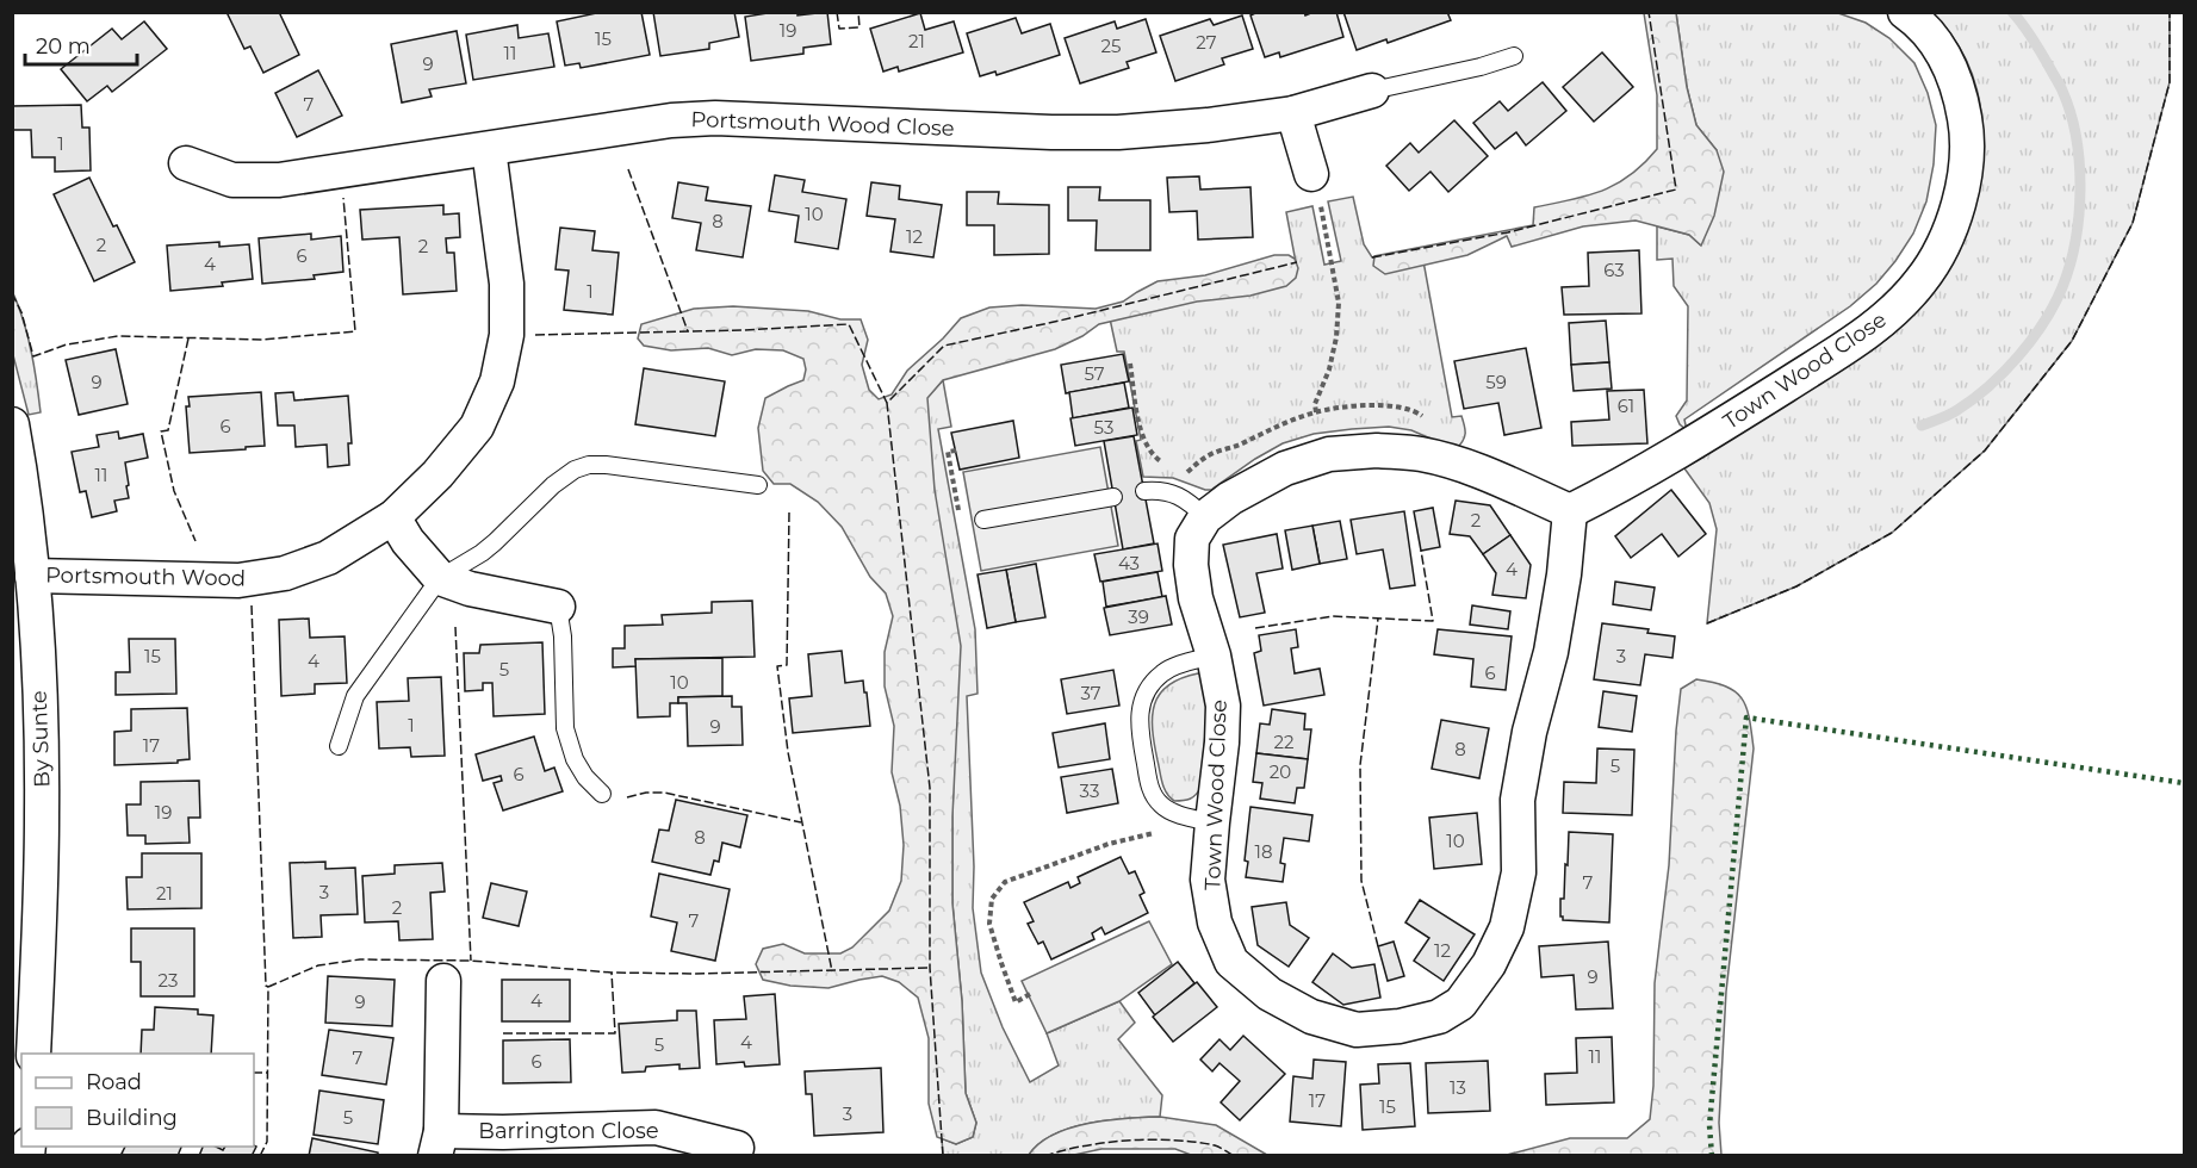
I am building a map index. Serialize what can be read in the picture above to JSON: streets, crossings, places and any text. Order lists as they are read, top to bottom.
{
  "streets": {
    "street": [
      "Portsmouth Wood Close",
      "Town Wood Close",
      "Portsmouth Wood",
      "By Sunte",
      "Barrington Close"
    ]
  },
  "crossings": [
    ["Portsmouth Wood Close", "Portsmouth Wood"],
    ["Portsmouth Wood", "By Sunte"]
  ],
  "house_numbers": [
    "19",
    "15",
    "21",
    "27",
    "25",
    "11",
    "9",
    "7",
    "1",
    "10",
    "8",
    "12",
    "2",
    "2",
    "6",
    "4",
    "63",
    "1",
    "57",
    "9",
    "59",
    "61",
    "6",
    "53",
    "11",
    "2",
    "43",
    "4",
    "39",
    "15",
    "3",
    "4",
    "5",
    "6",
    "10",
    "37",
    "1",
    "9",
    "22",
    "17",
    "8",
    "5",
    "20",
    "6",
    "33",
    "19",
    "8",
    "10",
    "18",
    "7",
    "3",
    "21",
    "2",
    "7",
    "12",
    "9",
    "23",
    "4",
    "9",
    "4",
    "5",
    "11",
    "7",
    "6",
    "13",
    "17",
    "15",
    "3",
    "5"
  ],
  "legend": ["Road", "Building"],
  "scale_bar": "20 m"
}
